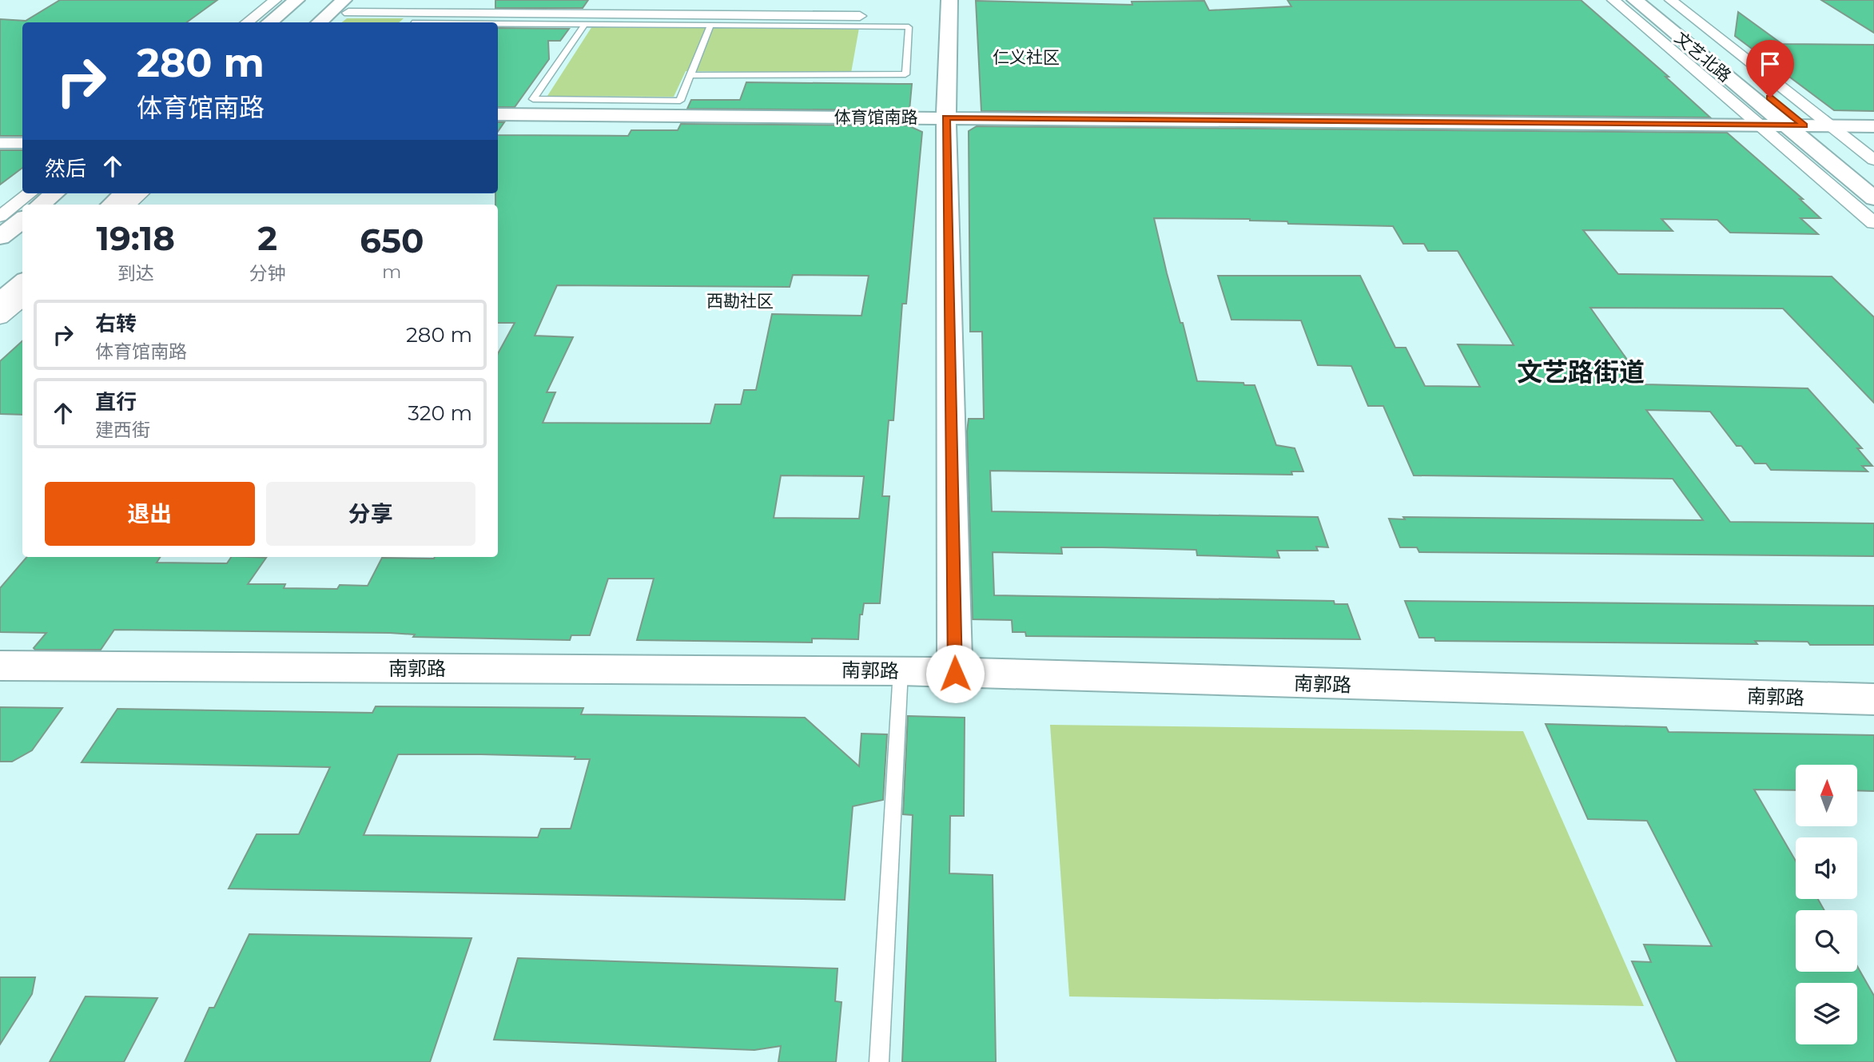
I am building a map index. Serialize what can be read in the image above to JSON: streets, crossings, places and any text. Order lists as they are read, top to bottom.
{
  "streets": {
    "street": ["文艺北路", "体育馆南路", "南郭路"]
  },
  "crossings": [
    ["文艺北路", "体育馆南路"]
  ],
  "districts": ["仁义社区", "西勘社区", "文艺路街道"],
  "north": "top",
  "page": {
    "turn": ["280 m", "体育馆南路"],
    "then": "然后",
    "eta": [
      "19:18",
      "到达",
      "2",
      "分钟",
      "650",
      "m"
    ],
    "list": [
      {
        "name": "右转",
        "note": "体育馆南路",
        "value": "280 m"
      },
      {
        "name": "直行",
        "note": "建西街",
        "value": "320 m"
      }
    ],
    "buttons": ["退出", "分享"]
  }
}
